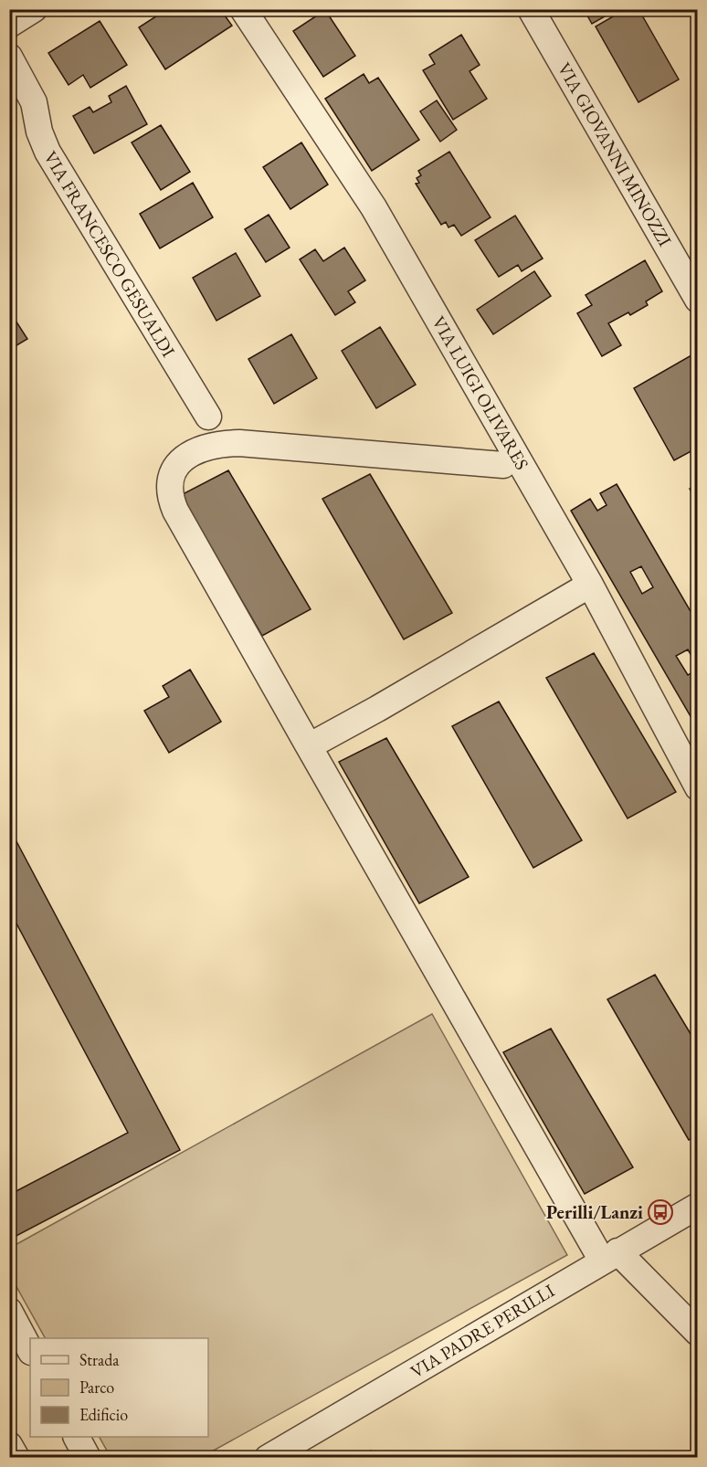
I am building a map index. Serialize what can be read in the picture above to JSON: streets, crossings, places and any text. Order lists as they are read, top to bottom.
{
  "streets": {
    "street": [
      "VIA GIOVANNI MINOZZI",
      "VIA FRANCESCO GESUALDI",
      "VIA LUIGI OLIVARES",
      "VIA PADRE PERILLI"
    ]
  },
  "places": {
    "bus stop": ["Perilli/Lanzi"]
  },
  "legend": ["Strada", "Parco", "Edificio"]
}
